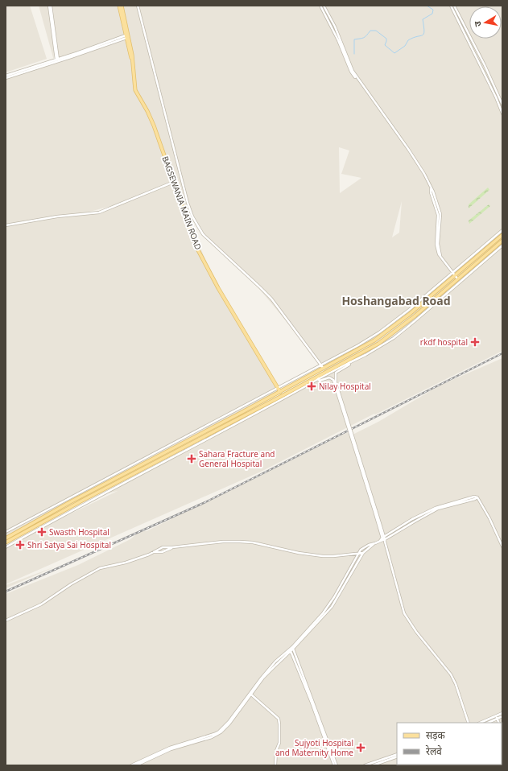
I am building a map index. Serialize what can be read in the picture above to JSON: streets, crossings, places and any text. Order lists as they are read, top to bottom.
{
  "streets": {
    "main road": ["BAGSEWANIA MAIN ROAD"]
  },
  "districts": ["Hoshangabad Road"],
  "places": {
    "health": [
      "rkdf hospital",
      "Nilay Hospital",
      "Sahara Fracture and General Hospital",
      "Swasth Hospital",
      "Shri Satya Sai Hospital",
      "Sujyoti Hospital and Maternity Home"
    ]
  },
  "legend": ["सड़क", "रेलवे"],
  "north": "left"
}
